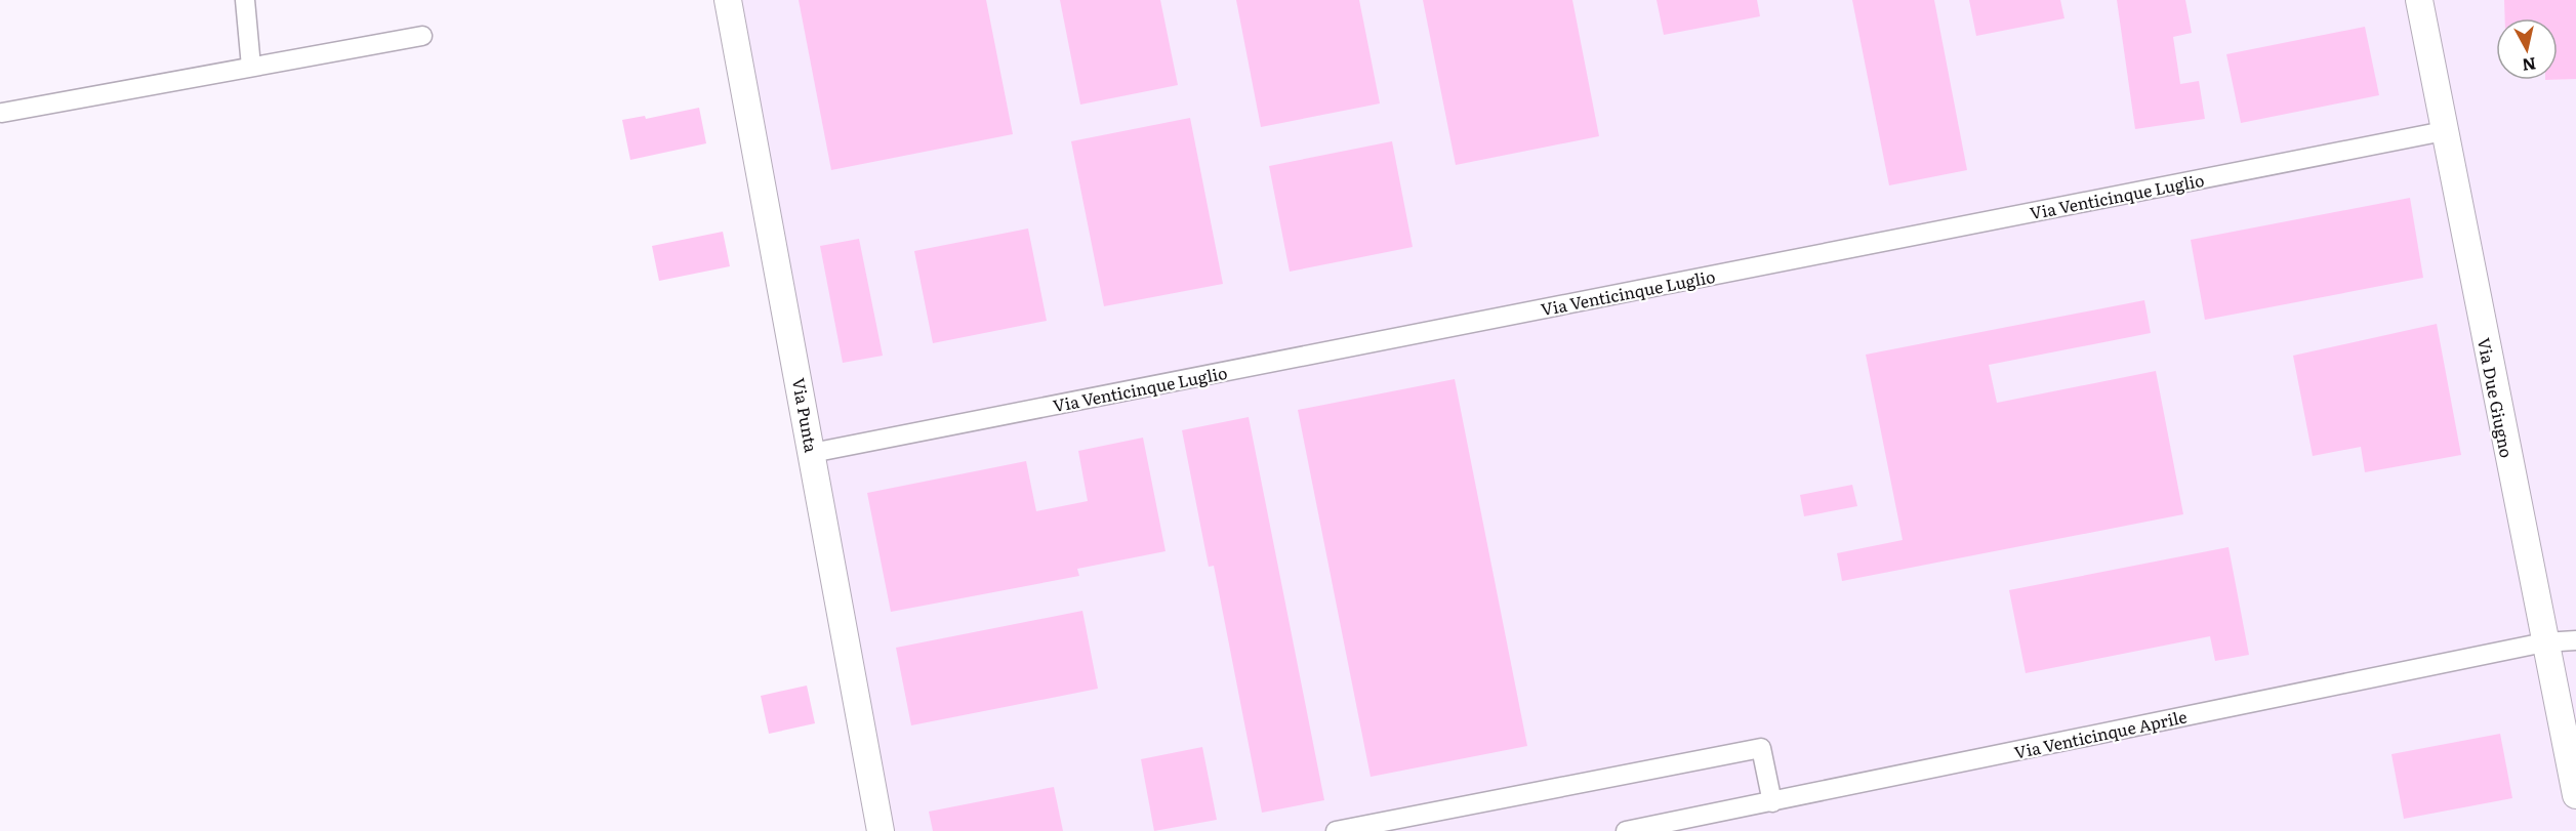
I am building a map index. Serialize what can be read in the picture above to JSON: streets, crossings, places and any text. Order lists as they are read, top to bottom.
{
  "streets": {
    "street": [
      "Via Venticinque Luglio",
      "Via Due Giugno",
      "Via Punta",
      "Via Venticinque Aprile"
    ]
  },
  "crossings": [
    ["Via Venticinque Luglio", "Via Due Giugno"],
    ["Via Venticinque Luglio", "Via Punta"],
    ["Via Due Giugno", "Via Venticinque Aprile"]
  ],
  "north": "bottom"
}
